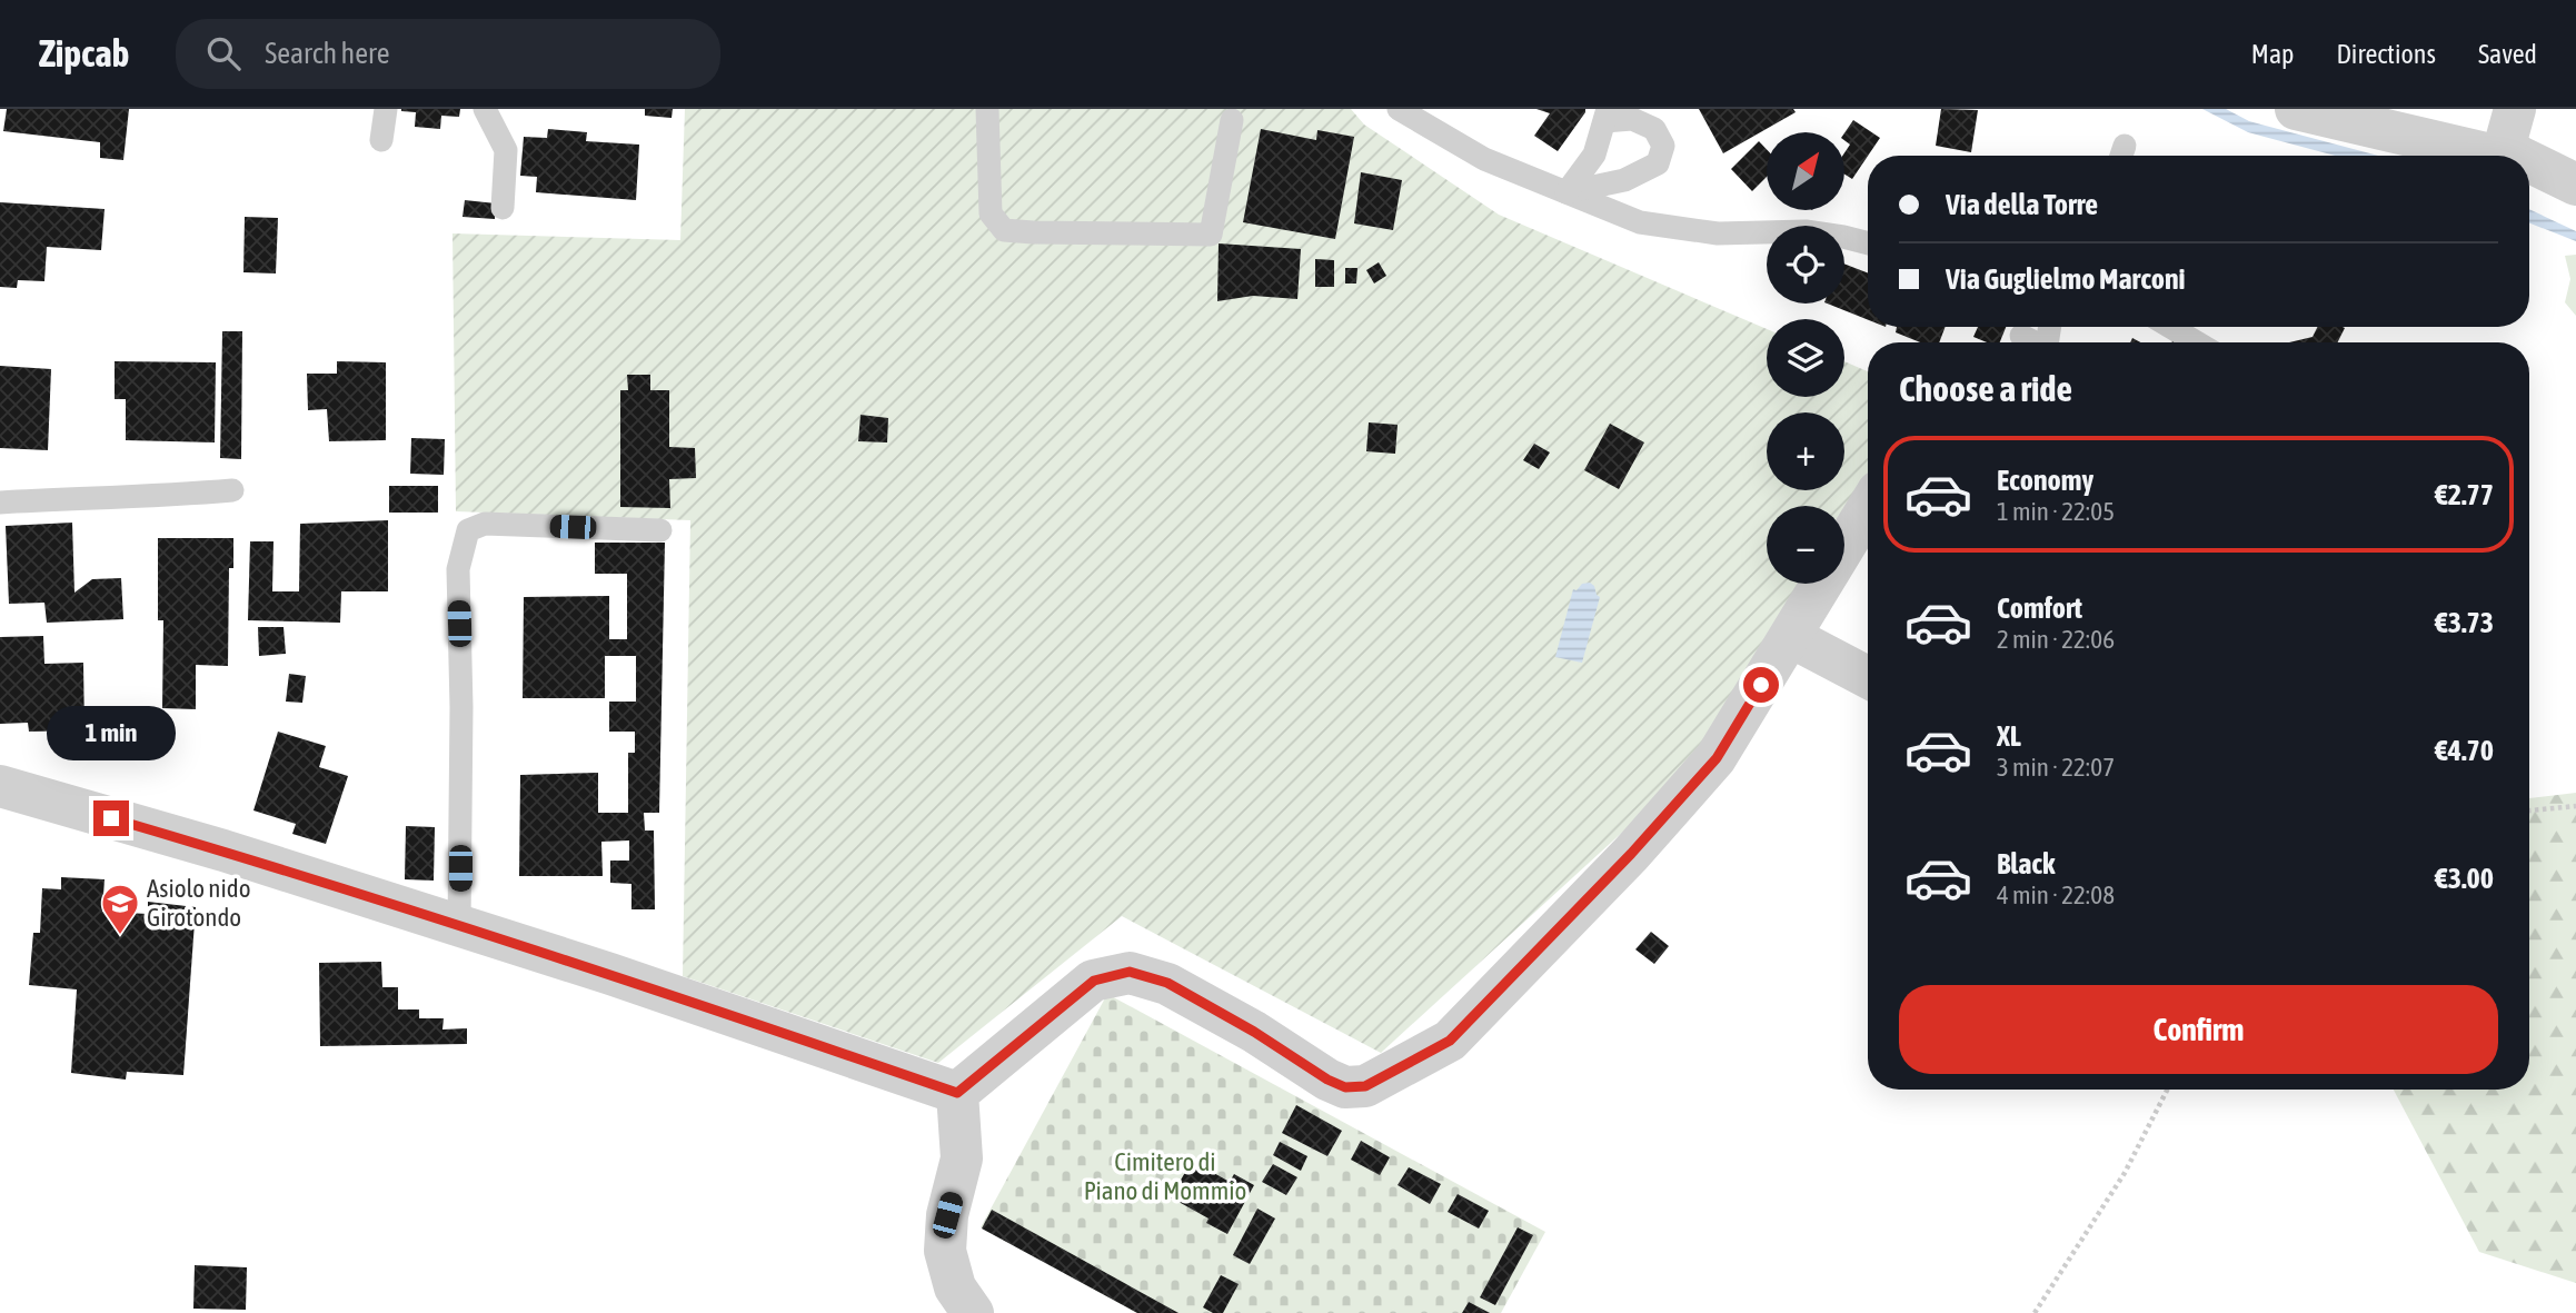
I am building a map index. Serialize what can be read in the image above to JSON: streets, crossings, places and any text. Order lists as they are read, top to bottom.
{
  "parks": ["Cimitero di Piano di Mommio"],
  "places": {
    "school or university": ["Asiolo nido Girotondo"]
  },
  "north": "top right",
  "page": {
    "header": "Zipcab",
    "search": "Search here",
    "nav": ["Map", "Directions", "Saved"],
    "map_buttons": ["+", "−"],
    "banner": ["Via della Torre", "Via Guglielmo Marconi"],
    "heading": "Choose a ride",
    "list": [
      {
        "name": "Economy",
        "note": "1 min · 22:05",
        "value": "€2.77"
      },
      {
        "name": "Comfort",
        "note": "2 min · 22:06",
        "value": "€3.73"
      },
      {
        "name": "XL",
        "note": "3 min · 22:07",
        "value": "€4.70"
      },
      {
        "name": "Black",
        "note": "4 min · 22:08",
        "value": "€3.00"
      }
    ],
    "bubble": "1 min",
    "buttons": "Confirm"
  }
}
